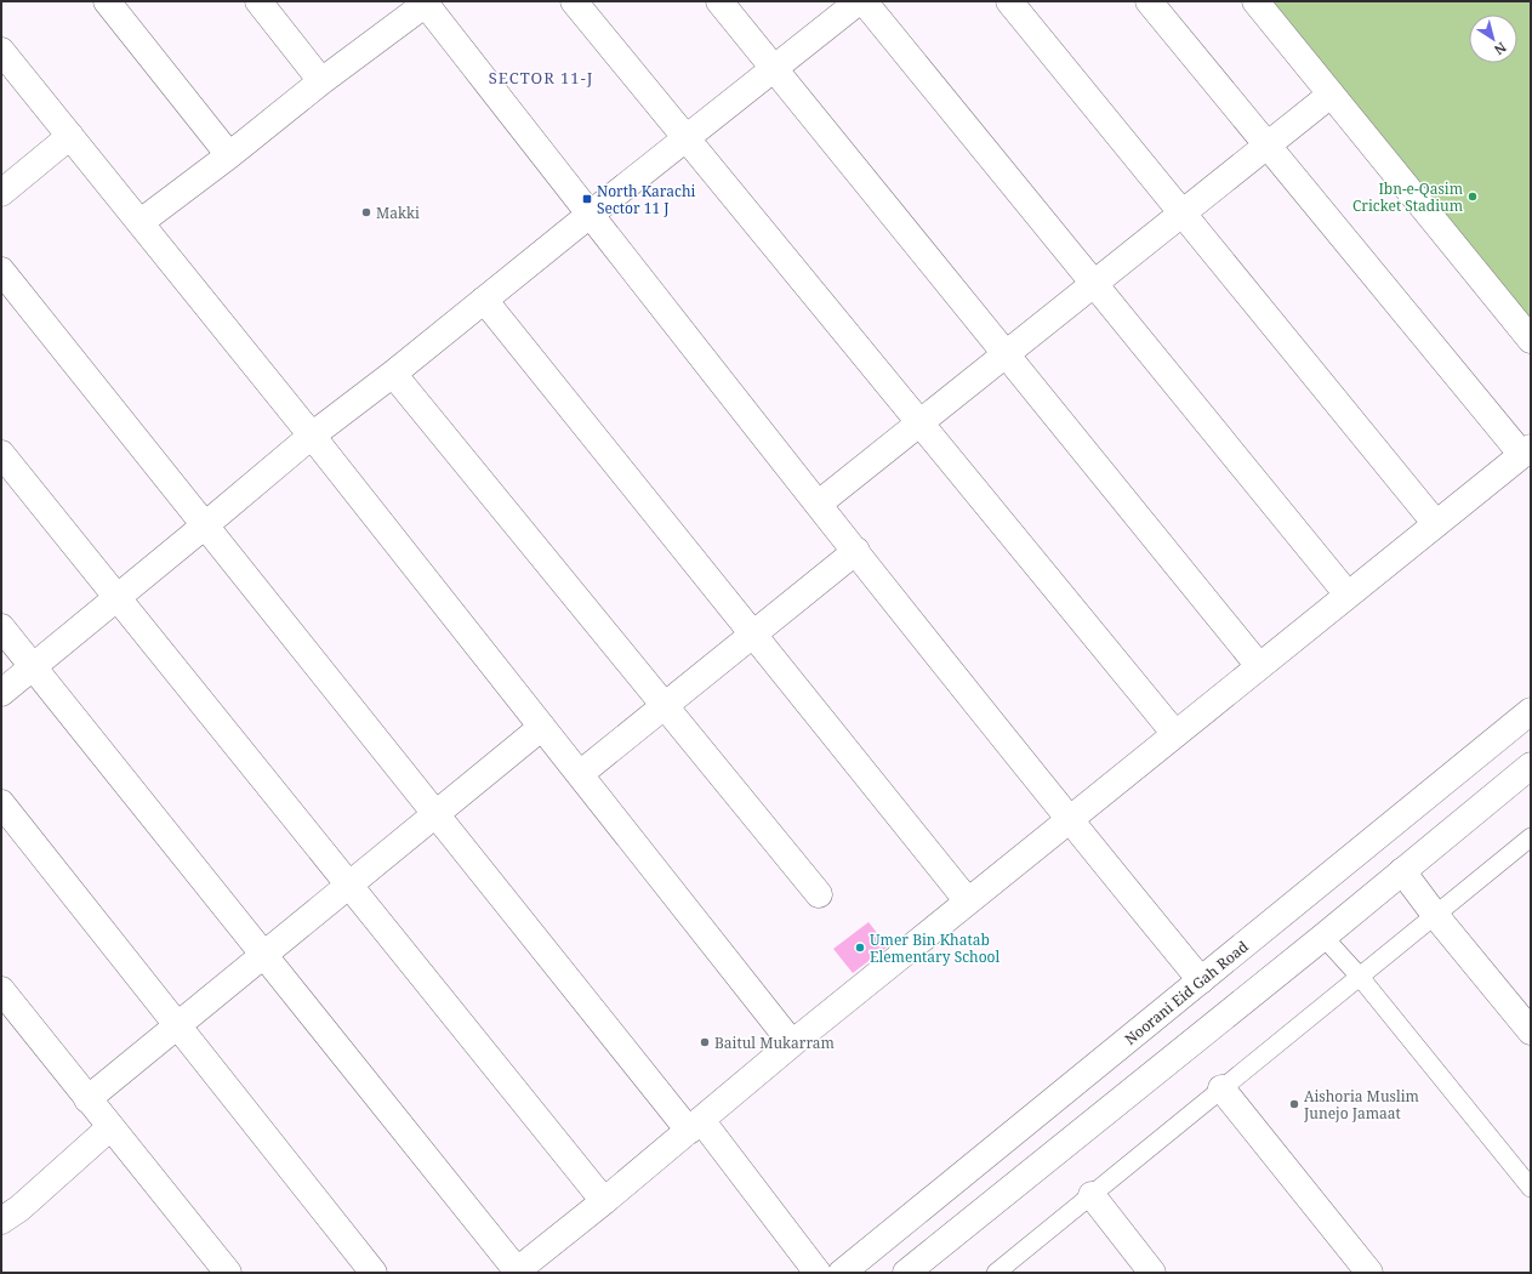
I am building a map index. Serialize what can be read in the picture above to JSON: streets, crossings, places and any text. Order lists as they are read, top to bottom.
{
  "streets": {
    "street": ["Noorani Eid Gah Road"]
  },
  "districts": ["SECTOR 11-J"],
  "places": {
    "other": [
      "Ibn-e-Qasim Cricket Stadium",
      "Makki",
      "Umer Bin Khatab Elementary School",
      "Baitul Mukarram",
      "Aishoria Muslim Junejo Jamaat"
    ],
    "transit": ["North Karachi Sector 11 J"]
  },
  "north": "bottom right"
}
